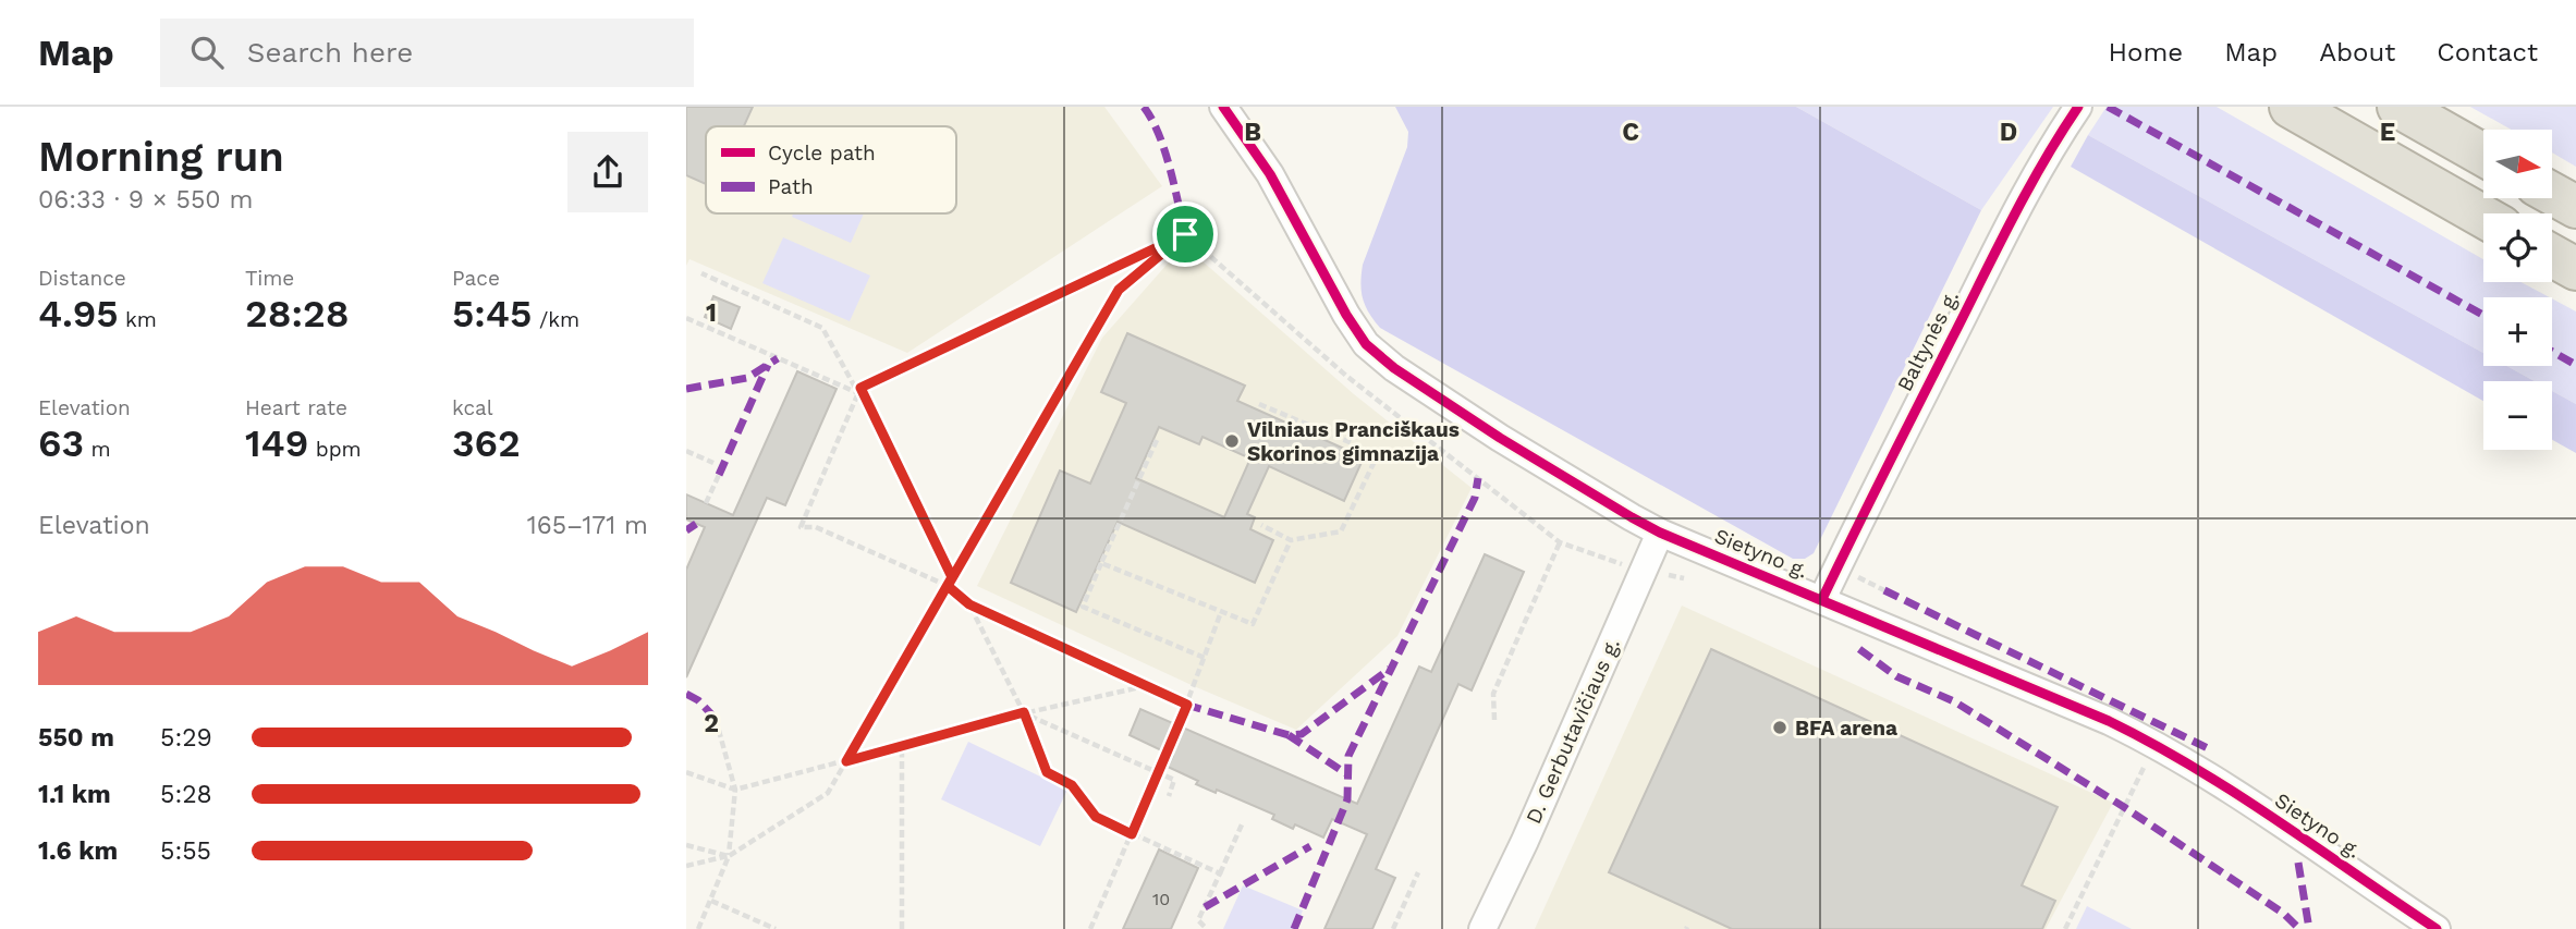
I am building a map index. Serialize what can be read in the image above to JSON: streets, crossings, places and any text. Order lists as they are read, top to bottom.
{
  "streets": {
    "street": ["Baltynės g.", "Sietyno g.", "D. Gerbutavičiaus g."]
  },
  "crossings": [
    ["Baltynės g.", "Sietyno g."],
    ["Sietyno g.", "D. Gerbutavičiaus g."]
  ],
  "places": ["Vilniaus Pranciškaus Skorinos gimnazija", "BFA arena"],
  "house_numbers": ["10"],
  "legend": ["Cycle path", "Path"],
  "north": "right",
  "page": {
    "header": "Map",
    "search": "Search here",
    "nav": [
      "Home",
      "Map",
      "About",
      "Contact"
    ],
    "heading": ["Morning run", "06:33 · 9 × 550 m"],
    "map_buttons": ["+", "−"],
    "stats": [
      ["Distance", "4.95 km"],
      ["Time", "28:28"],
      ["Pace", "5:45 /km"],
      ["Elevation", "63 m"],
      ["Heart rate", "149 bpm"],
      ["kcal", "362"]
    ],
    "chart": ["Elevation", "165–171 m"],
    "list": [
      {
        "name": "550 m",
        "note": "5:29"
      },
      {
        "name": "1.1 km",
        "note": "5:28"
      },
      {
        "name": "1.6 km",
        "note": "5:55"
      }
    ]
  },
  "grid": {
    "columns": [
      "B",
      "C",
      "D",
      "E"
    ],
    "rows": ["1", "2"]
  }
}
